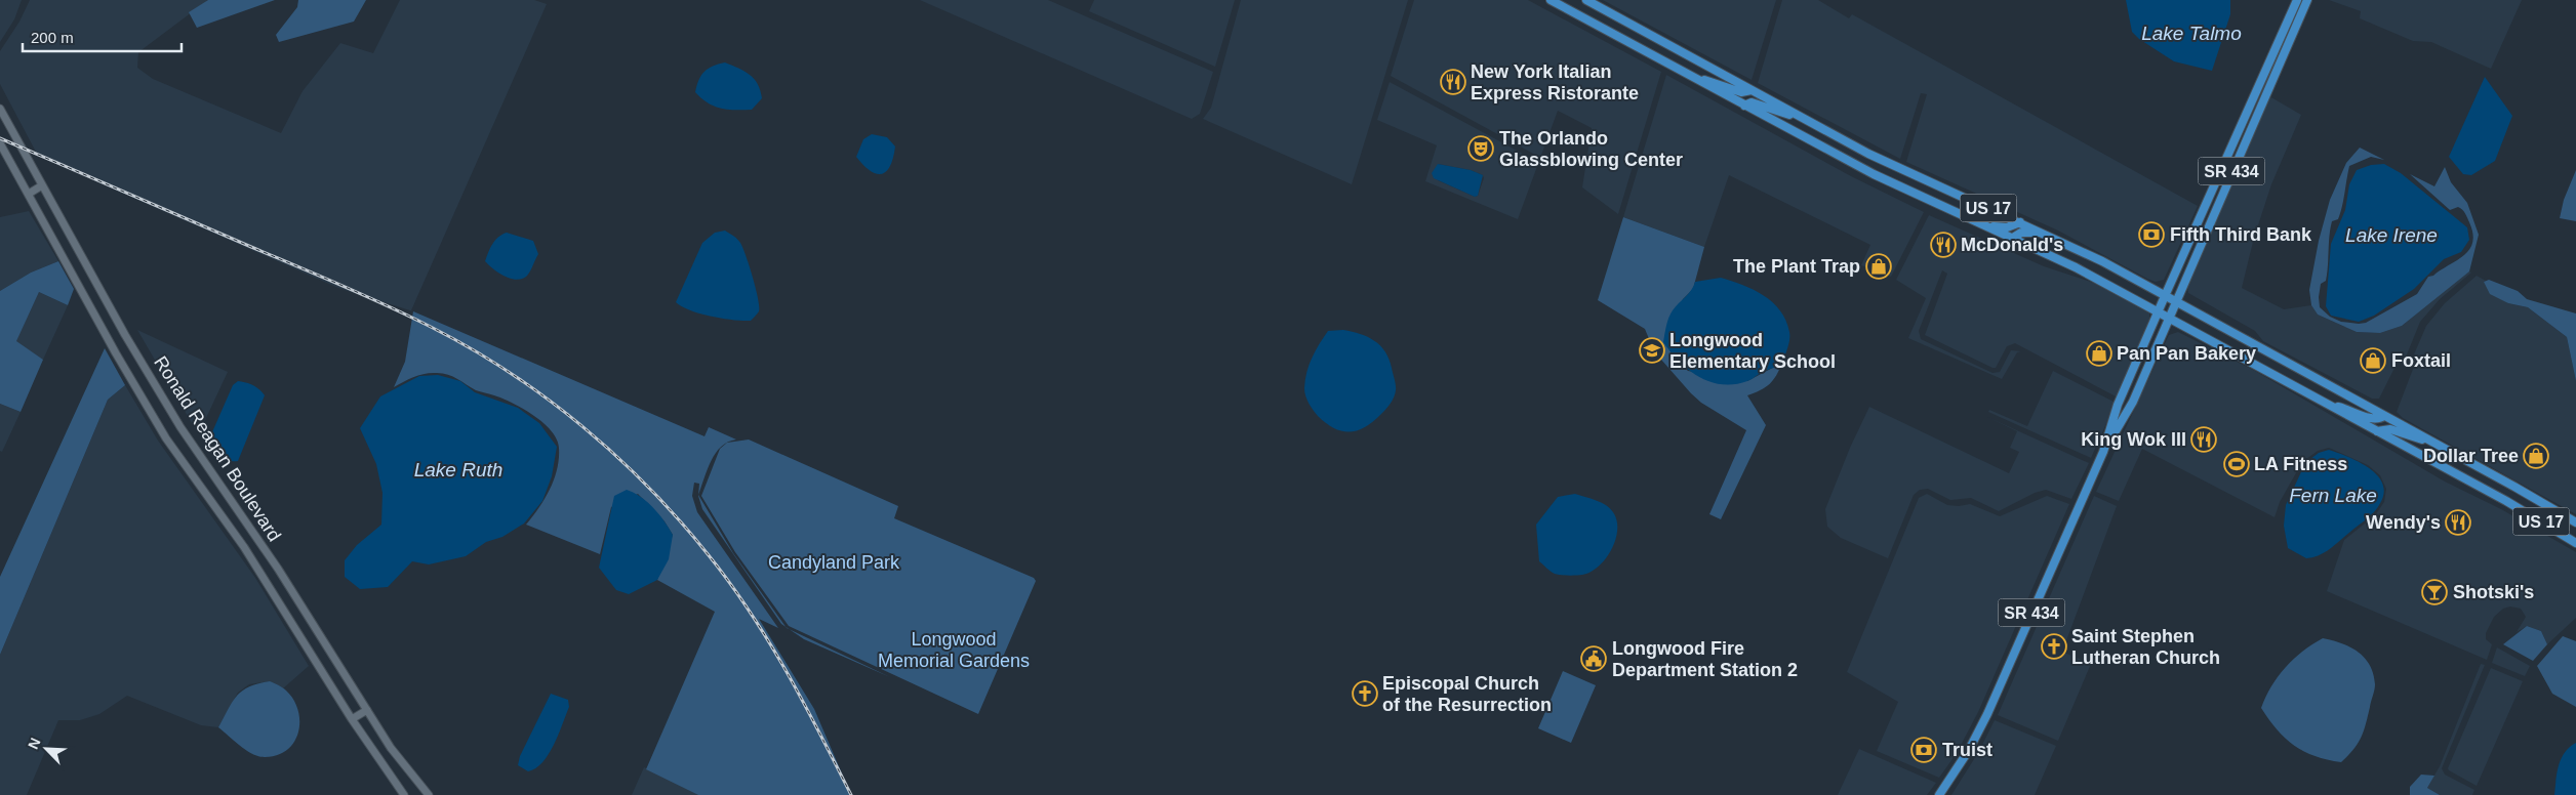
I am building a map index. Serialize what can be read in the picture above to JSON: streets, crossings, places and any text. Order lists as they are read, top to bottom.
{
  "streets": {
    "main road": ["SR 434", "US 17", "Ronald Reagan Boulevard"]
  },
  "crossings": [
    ["SR 434", "US 17"]
  ],
  "water": [
    "Lake Talmo",
    "Lake Irene",
    "Lake Ruth",
    "Fern Lake"
  ],
  "parks": ["Candyland Park", "Longwood Memorial Gardens"],
  "places": {
    "restaurant": [
      "New York Italian Express Ristorante",
      "McDonald's",
      "King Wok III",
      "Wendy's"
    ],
    "theatre": ["The Orlando Glassblowing Center"],
    "bank": ["Fifth Third Bank", "Truist"],
    "shop": [
      "The Plant Trap",
      "Pan Pan Bakery",
      "Foxtail",
      "Dollar Tree"
    ],
    "school or university": ["Longwood Elementary School"],
    "sports": ["LA Fitness"],
    "bar": ["Shotski's"],
    "church": ["Saint Stephen Lutheran Church", "Episcopal Church of the Resurrection"],
    "public building": ["Longwood Fire Department Station 2"]
  },
  "scale_bar": "200 m",
  "north": "top left"
}
